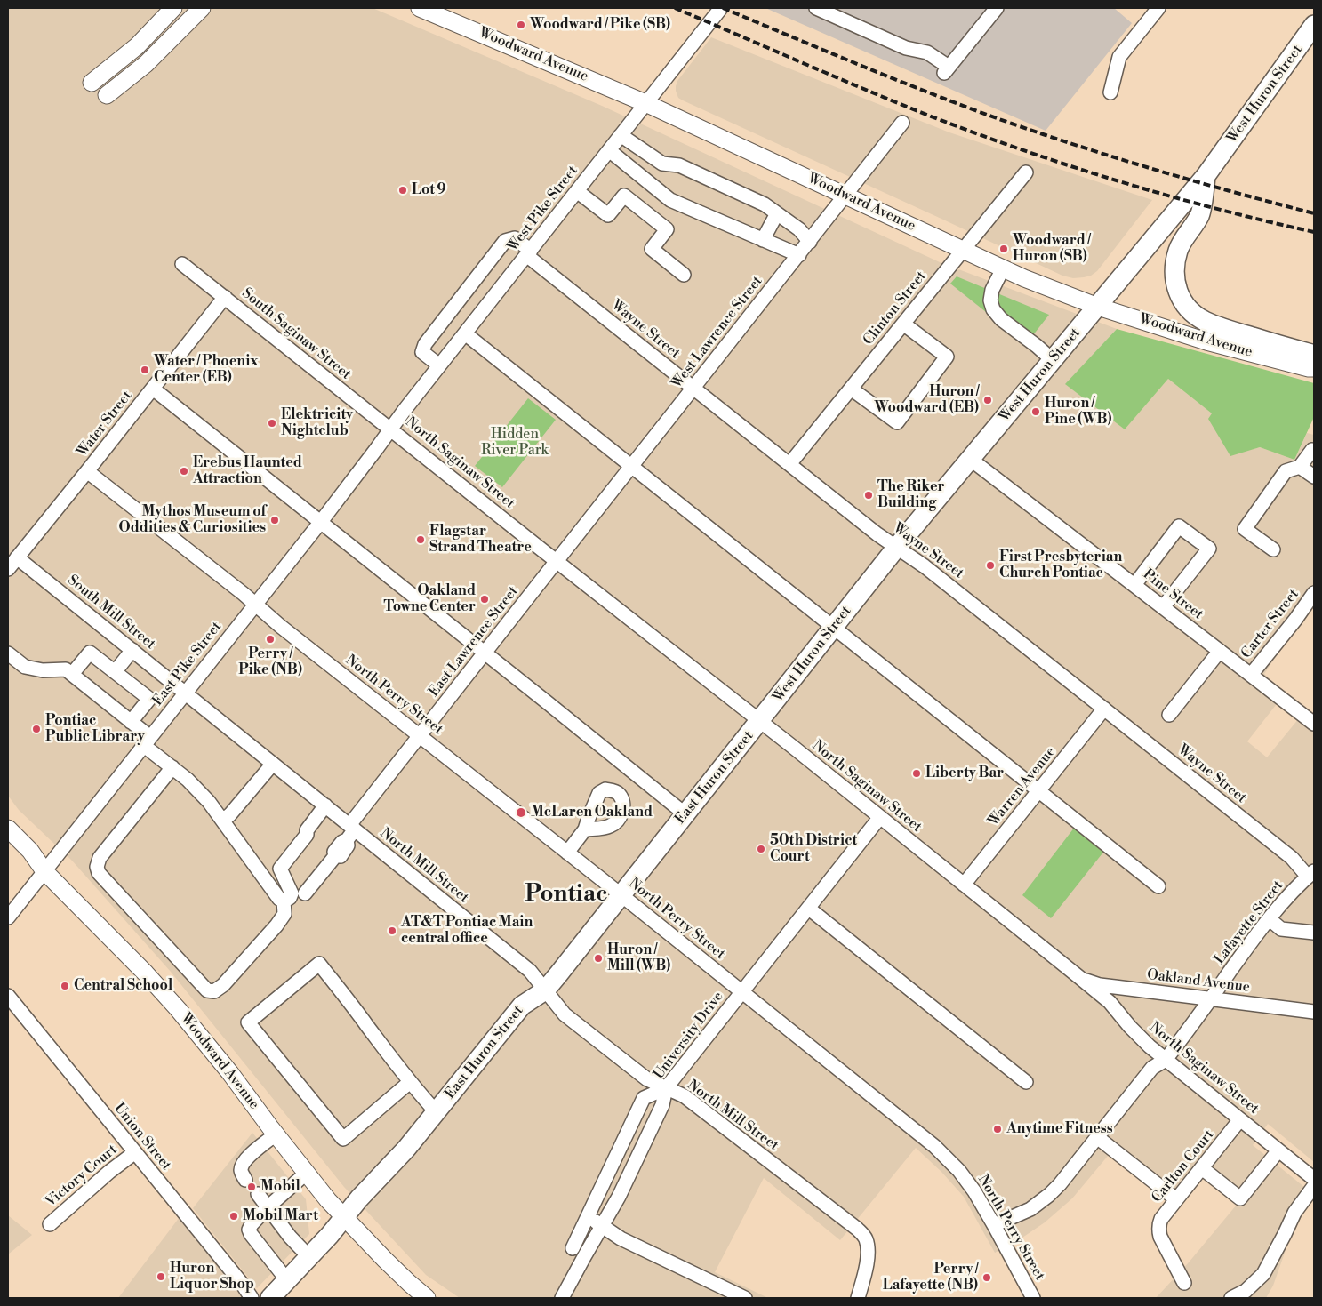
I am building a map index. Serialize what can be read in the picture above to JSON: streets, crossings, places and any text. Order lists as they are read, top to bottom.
{
  "streets": {
    "highway": ["West Huron Street", "East Huron Street"],
    "main road": ["Woodward Avenue"],
    "street": [
      "West Pike Street",
      "Clinton Street",
      "Wayne Street",
      "West Lawrence Street",
      "South Saginaw Street",
      "Water Street",
      "North Saginaw Street",
      "Pine Street",
      "South Mill Street",
      "Carter Street",
      "East Lawrence Street",
      "East Pike Street",
      "North Perry Street",
      "Warren Avenue",
      "North Mill Street",
      "Lafayette Street",
      "Oakland Avenue",
      "University Drive",
      "Union Street",
      "Carlton Court",
      "Victory Court"
    ]
  },
  "crossings": [
    ["Woodward Avenue", "West Huron Street"],
    ["Woodward Avenue", "West Pike Street"],
    ["Woodward Avenue", "Clinton Street"],
    ["Woodward Avenue", "West Lawrence Street"],
    ["Woodward Avenue", "East Pike Street"],
    ["Woodward Avenue", "East Huron Street"],
    ["West Huron Street", "Wayne Street"],
    ["West Huron Street", "North Saginaw Street"],
    ["West Huron Street", "Pine Street"],
    ["West Huron Street", "East Huron Street"],
    ["West Pike Street", "Wayne Street"],
    ["West Pike Street", "South Saginaw Street"],
    ["West Pike Street", "North Saginaw Street"],
    ["West Pike Street", "East Pike Street"],
    ["Clinton Street", "Wayne Street"],
    ["Wayne Street", "West Lawrence Street"],
    ["Wayne Street", "Warren Avenue"],
    ["Wayne Street", "Lafayette Street"],
    ["West Lawrence Street", "North Saginaw Street"],
    ["West Lawrence Street", "East Lawrence Street"],
    ["South Saginaw Street", "Water Street"],
    ["South Saginaw Street", "North Saginaw Street"],
    ["South Saginaw Street", "East Pike Street"],
    ["Water Street", "South Mill Street"],
    ["Water Street", "North Perry Street"],
    ["North Saginaw Street", "East Lawrence Street"],
    ["North Saginaw Street", "East Pike Street"],
    ["North Saginaw Street", "East Huron Street"],
    ["North Saginaw Street", "Warren Avenue"],
    ["North Saginaw Street", "Lafayette Street"],
    ["North Saginaw Street", "Oakland Avenue"],
    ["North Saginaw Street", "University Drive"],
    ["North Saginaw Street", "Carlton Court"],
    ["Pine Street", "Carter Street"],
    ["South Mill Street", "East Pike Street"],
    ["South Mill Street", "North Mill Street"],
    ["East Lawrence Street", "North Perry Street"],
    ["East Lawrence Street", "North Mill Street"],
    ["East Pike Street", "North Perry Street"],
    ["East Pike Street", "North Mill Street"],
    ["North Perry Street", "East Huron Street"],
    ["North Perry Street", "Lafayette Street"],
    ["North Perry Street", "University Drive"],
    ["East Huron Street", "North Mill Street"],
    ["North Mill Street", "University Drive"],
    ["Lafayette Street", "Oakland Avenue"],
    ["Union Street", "Victory Court"]
  ],
  "districts": ["Pontiac"],
  "parks": ["Hidden River Park"],
  "places": [
    "Woodward / Pike (SB)",
    "Lot 9",
    "Woodward / Huron (SB)",
    "Water / Phoenix Center (EB)",
    "Huron / Woodward (EB)",
    "Huron / Pine (WB)",
    "Elektricity Nightclub",
    "Erebus Haunted Attraction",
    "The Riker Building",
    "Mythos Museum of Oddities & Curiosities",
    "Flagstar Strand Theatre",
    "First Presbyterian Church Pontiac",
    "Oakland Towne Center",
    "Perry / Pike (NB)",
    "Pontiac Public Library",
    "Liberty Bar",
    "McLaren Oakland",
    "50th District Court",
    "AT&T Pontiac Main central office",
    "Huron / Mill (WB)",
    "Central School",
    "Anytime Fitness",
    "Mobil",
    "Mobil Mart",
    "Huron Liquor Shop",
    "Perry / Lafayette (NB)"
  ]
}
